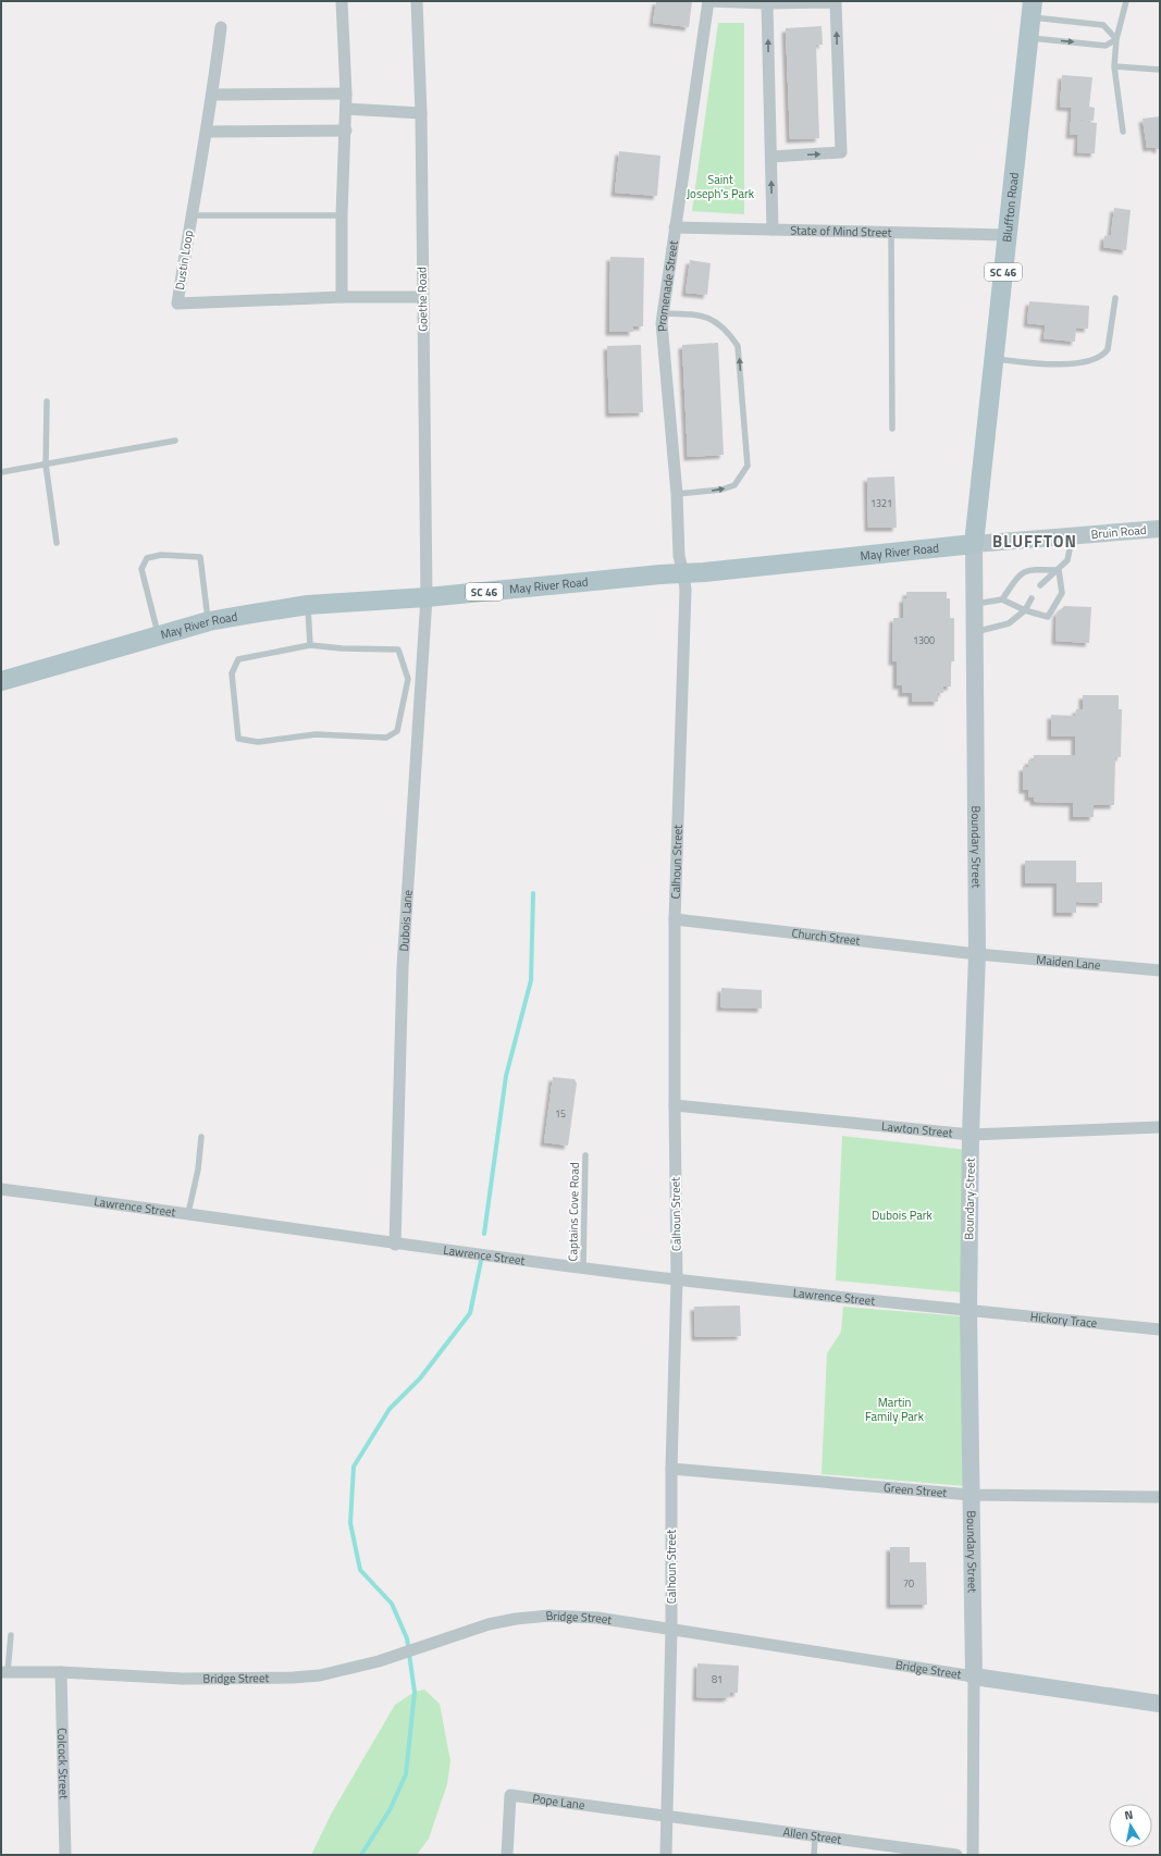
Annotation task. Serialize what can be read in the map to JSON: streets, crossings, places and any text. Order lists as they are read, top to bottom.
{
  "streets": {
    "main road": ["Bluffton Road", "SC 46", "May River Road"],
    "street": [
      "State of Mind Street",
      "Dustin Loop",
      "Promenade Street",
      "Goethe Road",
      "Bruin Road",
      "Boundary Street",
      "Calhoun Street",
      "Dubois Lane",
      "Church Street",
      "Maiden Lane",
      "Lawton Street",
      "Lawrence Street",
      "Hickory Trace",
      "Green Street",
      "Bridge Street",
      "Colcock Street",
      "Pope Lane",
      "Allen Street"
    ],
    "lane": ["Captains Cove Road"]
  },
  "crossings": [
    ["Bluffton Road", "State of Mind Street"],
    ["Bluffton Road", "Bruin Road"],
    ["Bluffton Road", "May River Road"],
    ["Bluffton Road", "Boundary Street"],
    ["State of Mind Street", "Promenade Street"],
    ["Dustin Loop", "Goethe Road"],
    ["Promenade Street", "May River Road"],
    ["Promenade Street", "Calhoun Street"],
    ["Goethe Road", "May River Road"],
    ["Goethe Road", "Dubois Lane"],
    ["Bruin Road", "May River Road"],
    ["Bruin Road", "Boundary Street"],
    ["May River Road", "Boundary Street"],
    ["May River Road", "Calhoun Street"],
    ["May River Road", "Dubois Lane"],
    ["Boundary Street", "Church Street"],
    ["Boundary Street", "Maiden Lane"],
    ["Boundary Street", "Lawton Street"],
    ["Boundary Street", "Lawrence Street"],
    ["Boundary Street", "Hickory Trace"],
    ["Boundary Street", "Green Street"],
    ["Boundary Street", "Bridge Street"],
    ["Calhoun Street", "Church Street"],
    ["Calhoun Street", "Lawton Street"],
    ["Calhoun Street", "Lawrence Street"],
    ["Calhoun Street", "Green Street"],
    ["Calhoun Street", "Bridge Street"],
    ["Calhoun Street", "Pope Lane"],
    ["Calhoun Street", "Allen Street"],
    ["Dubois Lane", "Lawrence Street"],
    ["Church Street", "Maiden Lane"],
    ["Lawrence Street", "Captains Cove Road"],
    ["Lawrence Street", "Hickory Trace"],
    ["Bridge Street", "Colcock Street"],
    ["Pope Lane", "Allen Street"]
  ],
  "districts": ["BLUFFTON"],
  "parks": ["Saint Joseph's Park", "Dubois Park", "Martin Family Park"],
  "house_numbers": [
    "1321",
    "1300",
    "15",
    "70",
    "81"
  ],
  "north": "top"
}
